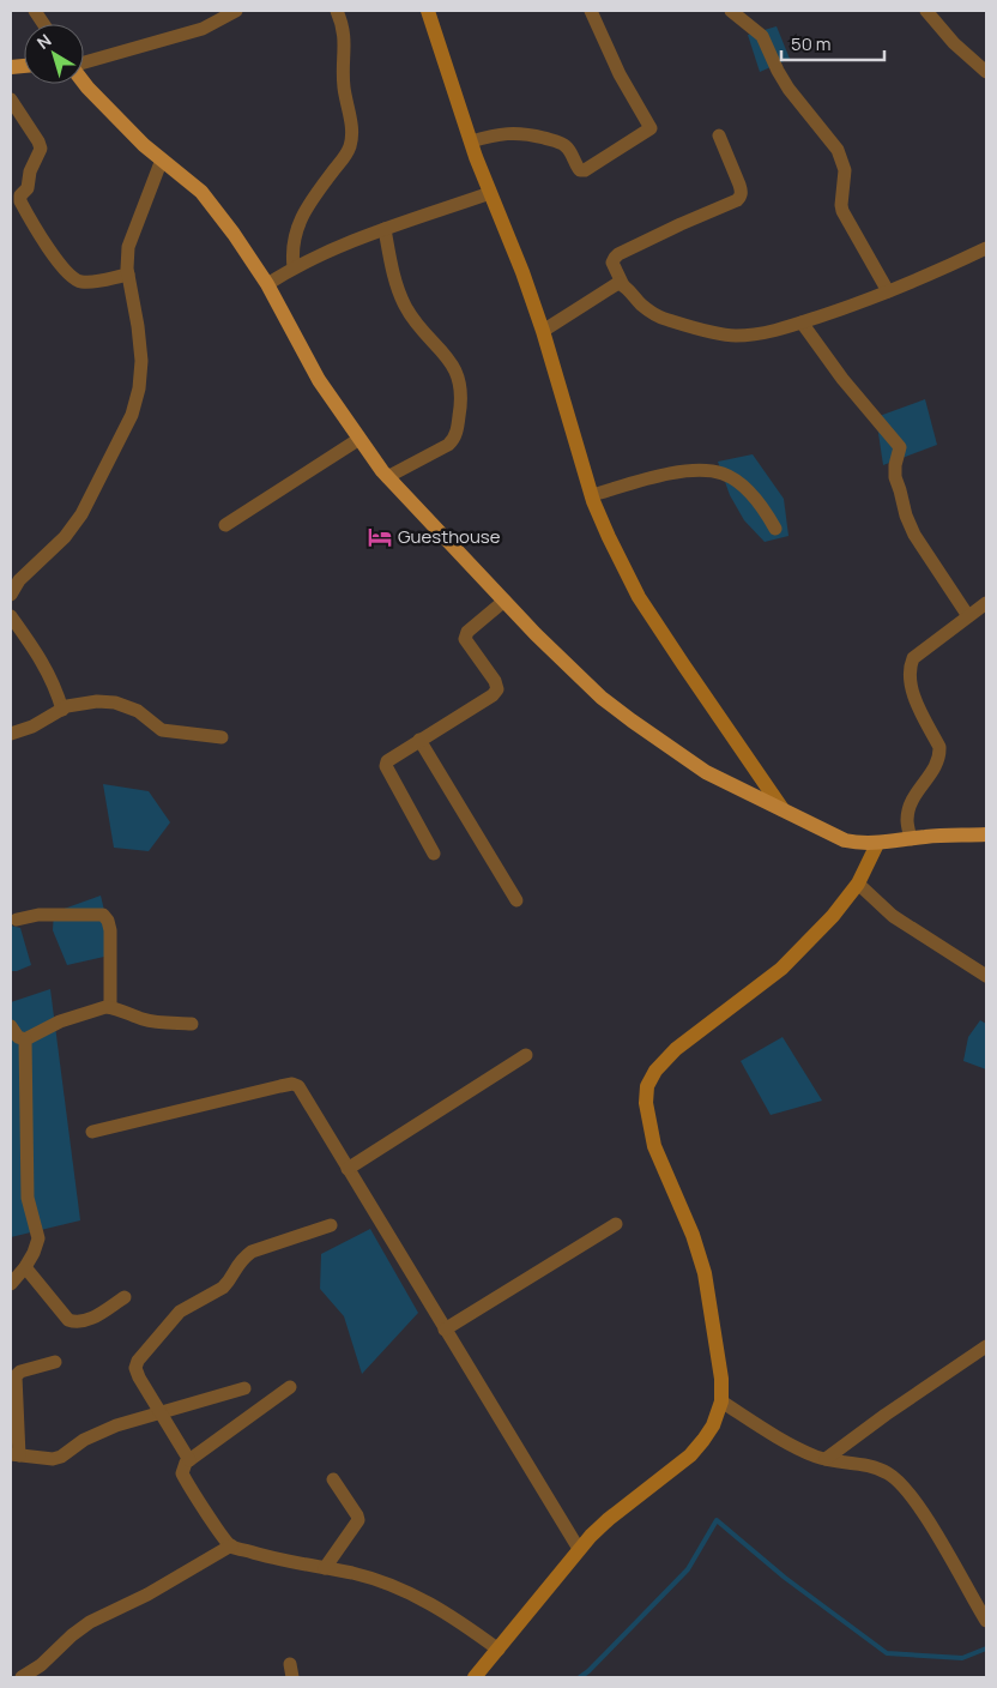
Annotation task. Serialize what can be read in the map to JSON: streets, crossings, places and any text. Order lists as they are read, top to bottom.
{
  "places": {
    "hotel": ["Guesthouse"]
  },
  "scale_bar": "50 m",
  "north": "top left"
}
